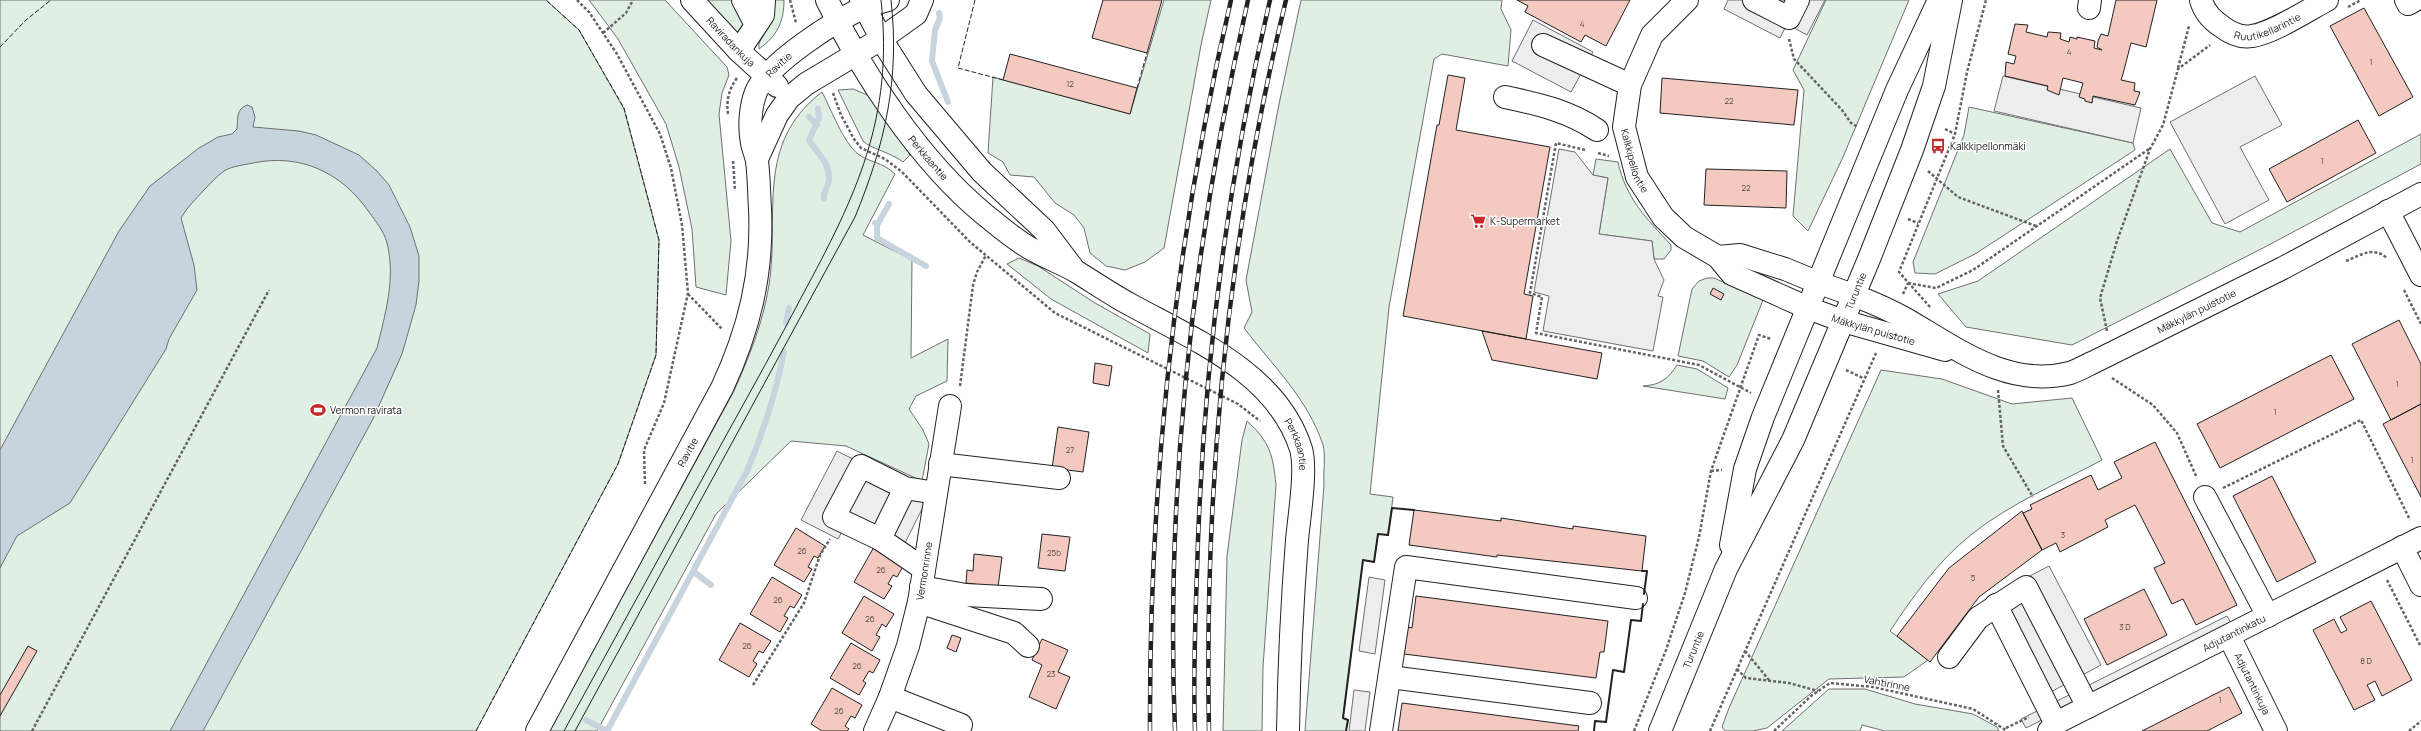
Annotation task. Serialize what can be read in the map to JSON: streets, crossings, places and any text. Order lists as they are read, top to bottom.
{
  "streets": {
    "main road": [
      "Ruutikellarintie",
      "Raviradankuja",
      "Ravitie",
      "Perkkaantie",
      "Kalkkipellontie",
      "Turuntie",
      "Mäkkylän puistotie",
      "Vermonrinne",
      "Adjutantinkatu",
      "Adjutantinkuja"
    ],
    "path": ["Vahtirinne"]
  },
  "crossings": [
    ["Raviradankuja", "Ravitie"],
    ["Ravitie", "Perkkaantie"],
    ["Kalkkipellontie", "Turuntie"],
    ["Kalkkipellontie", "Mäkkylän puistotie"],
    ["Turuntie", "Mäkkylän puistotie"],
    ["Adjutantinkatu", "Adjutantinkuja"]
  ],
  "places": {
    "bus stop": ["Kalkkipellonmäki"],
    "supermarket": ["K-Supermarket"],
    "sports": ["Vermon ravirata"]
  },
  "house_numbers": [
    "4",
    "4",
    "1",
    "12",
    "22",
    "1",
    "22",
    "1",
    "1",
    "27",
    "1",
    "3",
    "26",
    "25b",
    "26",
    "5",
    "26",
    "26",
    "3 D",
    "26",
    "8 D",
    "26",
    "23",
    "1",
    "26"
  ]
}
